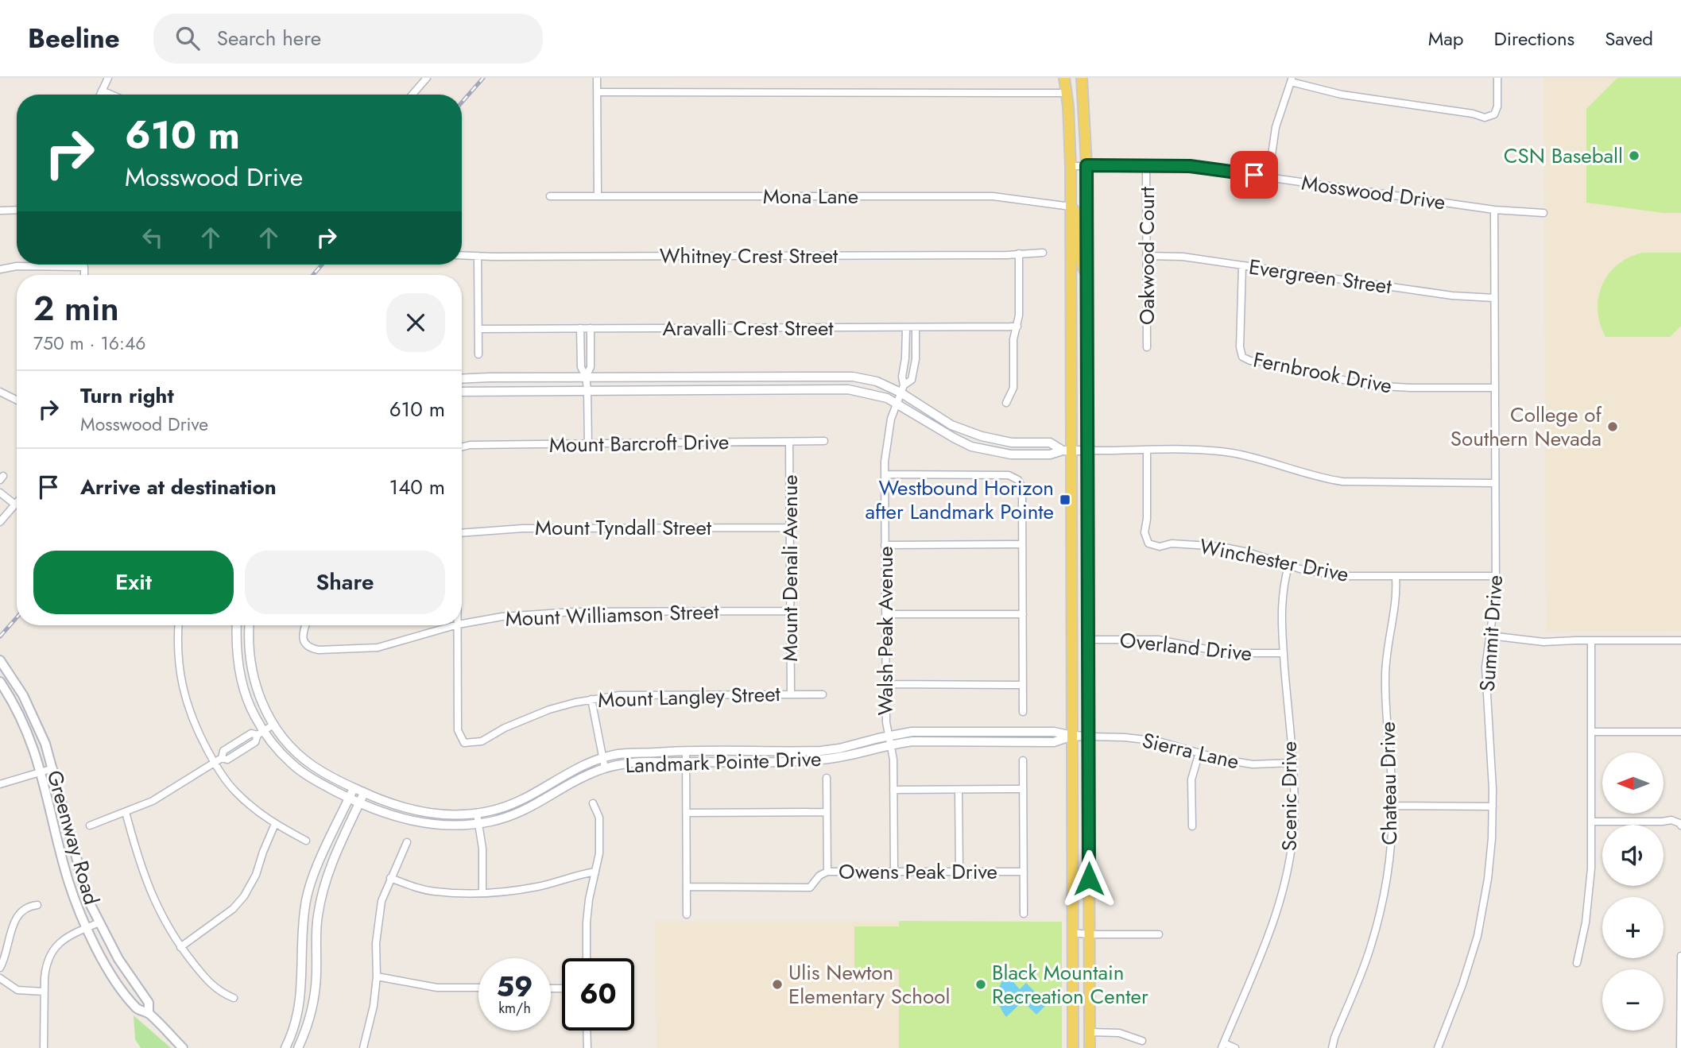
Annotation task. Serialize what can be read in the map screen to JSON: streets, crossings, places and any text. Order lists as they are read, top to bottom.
{
  "streets": {
    "main road": ["Greenway Road"],
    "street": [
      "Mosswood Drive",
      "Mona Lane",
      "Whitney Crest Street",
      "Oakwood Court",
      "Evergreen Street",
      "Aravalli Crest Street",
      "Fernbrook Drive",
      "Mount Barcroft Drive",
      "Mount Tyndall Street",
      "Winchester Drive",
      "Mount Denali Avenue",
      "Mount Williamson Street",
      "Walsh Peak Avenue",
      "Summit Drive",
      "Overland Drive",
      "Mount Langley Street",
      "Sierra Lane",
      "Landmark Pointe Drive",
      "Chateau Drive",
      "Scenic Drive",
      "Owens Peak Drive"
    ]
  },
  "crossings": [
    ["Mosswood Drive", "Oakwood Court"],
    ["Mosswood Drive", "Summit Drive"],
    ["Oakwood Court", "Evergreen Street"],
    ["Evergreen Street", "Fernbrook Drive"],
    ["Evergreen Street", "Summit Drive"],
    ["Fernbrook Drive", "Summit Drive"],
    ["Mount Barcroft Drive", "Mount Denali Avenue"],
    ["Mount Tyndall Street", "Mount Denali Avenue"],
    ["Winchester Drive", "Summit Drive"],
    ["Winchester Drive", "Chateau Drive"],
    ["Winchester Drive", "Scenic Drive"],
    ["Mount Denali Avenue", "Mount Williamson Street"],
    ["Mount Denali Avenue", "Mount Langley Street"],
    ["Walsh Peak Avenue", "Landmark Pointe Drive"],
    ["Walsh Peak Avenue", "Owens Peak Drive"],
    ["Overland Drive", "Scenic Drive"],
    ["Sierra Lane", "Landmark Pointe Drive"],
    ["Sierra Lane", "Scenic Drive"]
  ],
  "places": {
    "other": [
      "CSN Baseball",
      "College of Southern Nevada",
      "Ulis Newton Elementary School",
      "Black Mountain Recreation Center"
    ],
    "transit": ["Westbound Horizon after Landmark Pointe"]
  },
  "north": "left",
  "page": {
    "header": "Beeline",
    "search": "Search here",
    "nav": ["Map", "Directions", "Saved"],
    "turn": ["610 m", "Mosswood Drive"],
    "heading": ["2 min", "750 m · 16:46"],
    "list": [
      {
        "name": "Turn right",
        "note": "Mosswood Drive",
        "value": "610 m"
      },
      {
        "name": "Arrive at destination",
        "value": "140 m"
      }
    ],
    "buttons": ["Exit", "Share"],
    "map_buttons": ["+", "−"],
    "speed": "59 km/h",
    "limit": "60"
  }
}
